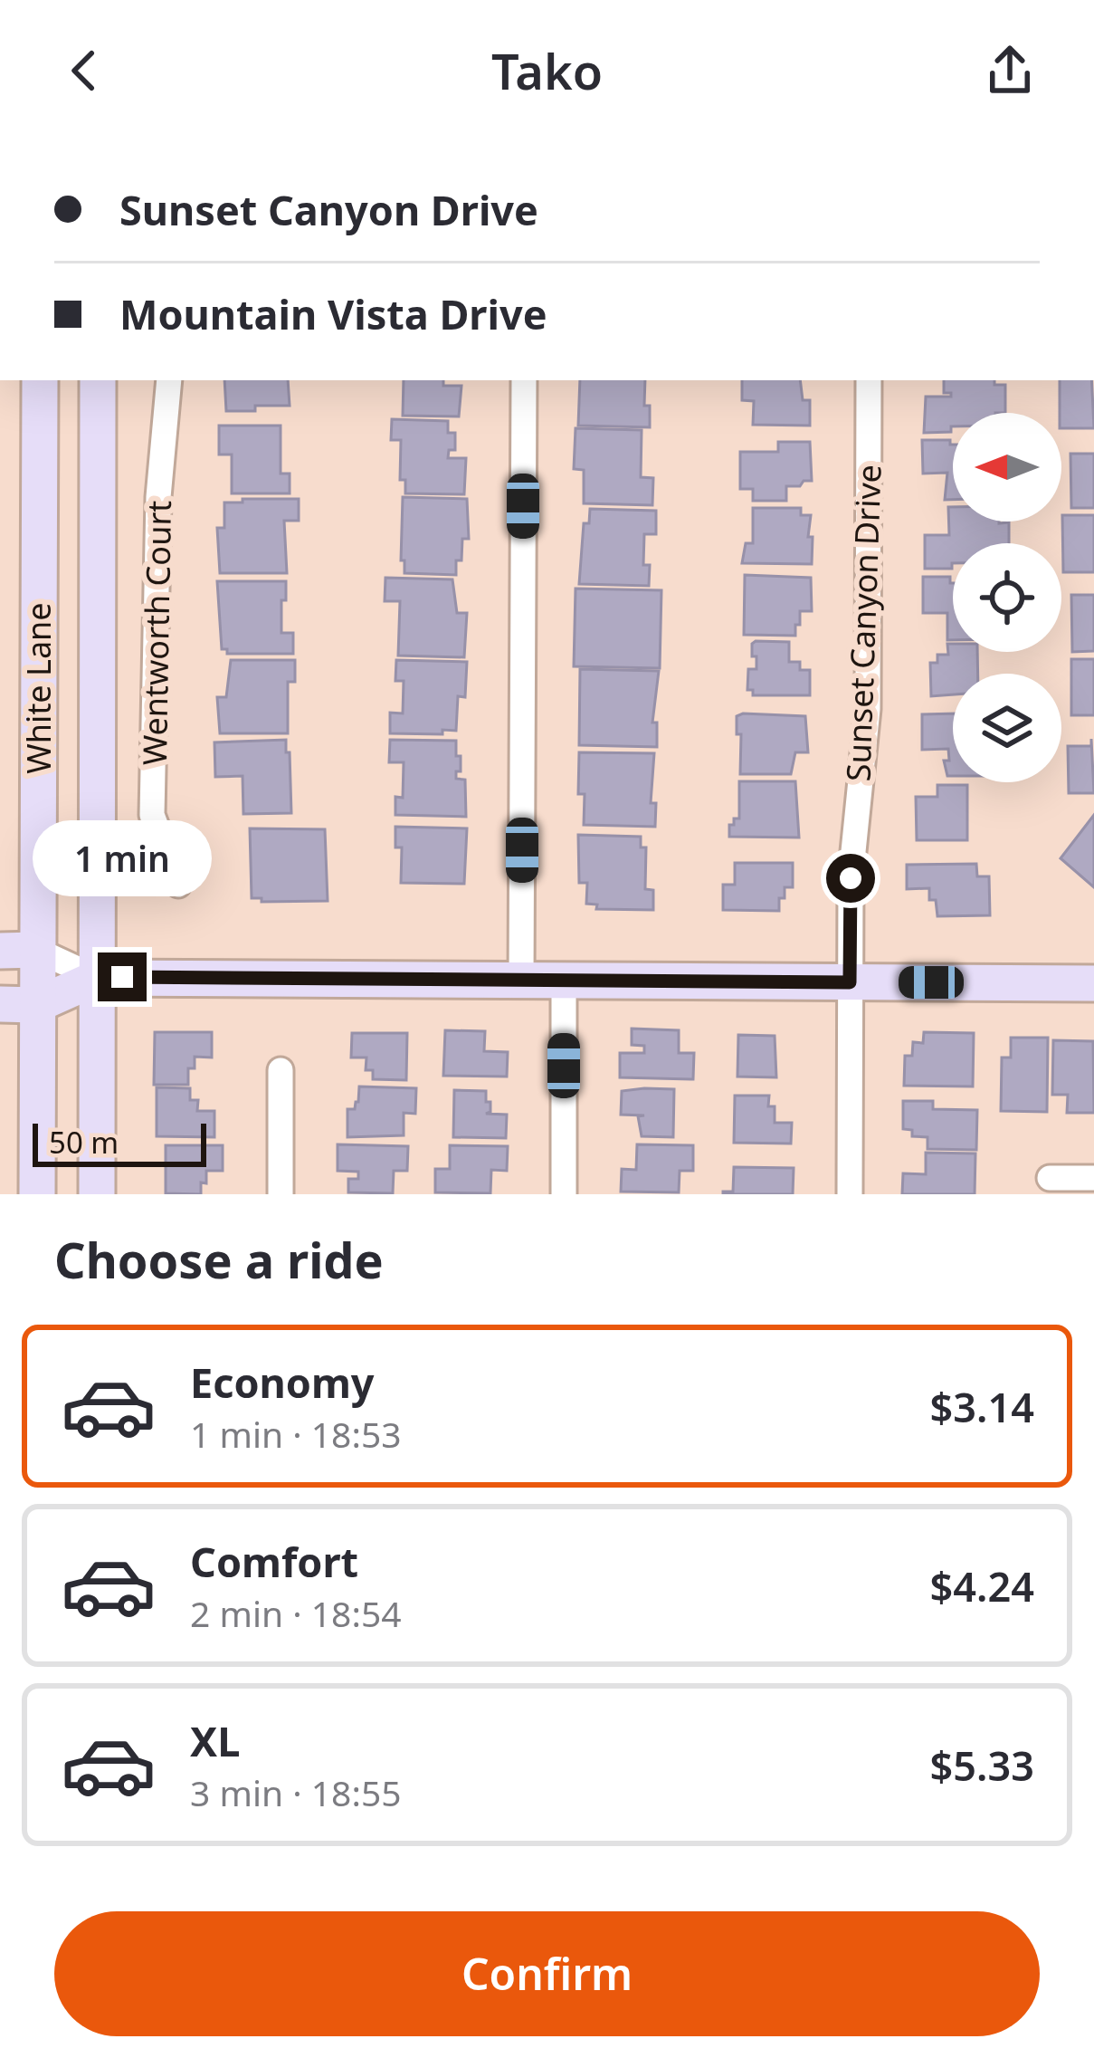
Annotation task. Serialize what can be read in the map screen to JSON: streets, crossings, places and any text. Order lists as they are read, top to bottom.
{
  "streets": {
    "main road": ["White Lane"],
    "street": ["Sunset Canyon Drive", "Wentworth Court"]
  },
  "scale_bar": "50 m",
  "north": "left",
  "page": {
    "header": "Tako",
    "banner": ["Sunset Canyon Drive", "Mountain Vista Drive"],
    "bubble": "1 min",
    "scale": "50 m",
    "heading": "Choose a ride",
    "list": [
      {
        "name": "Economy",
        "note": "1 min · 18:53",
        "value": "$3.14"
      },
      {
        "name": "Comfort",
        "note": "2 min · 18:54",
        "value": "$4.24"
      },
      {
        "name": "XL",
        "note": "3 min · 18:55",
        "value": "$5.33"
      }
    ],
    "buttons": "Confirm"
  }
}
